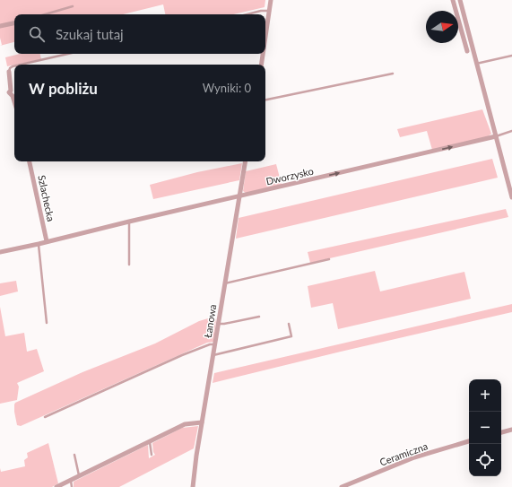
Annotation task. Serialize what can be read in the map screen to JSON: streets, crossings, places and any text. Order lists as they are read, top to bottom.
{
  "streets": {
    "street": [
      "Dworzysko",
      "Szlachecka",
      "Łanowa",
      "Ceramiczna"
    ]
  },
  "crossings": [
    ["Dworzysko", "Szlachecka"],
    ["Dworzysko", "Łanowa"]
  ],
  "one_way": ["Dworzysko"],
  "north": "right",
  "page": {
    "search": "Szukaj tutaj",
    "heading": ["W pobliżu", "Wyniki: 0"],
    "map_buttons": ["+", "−"]
  }
}
